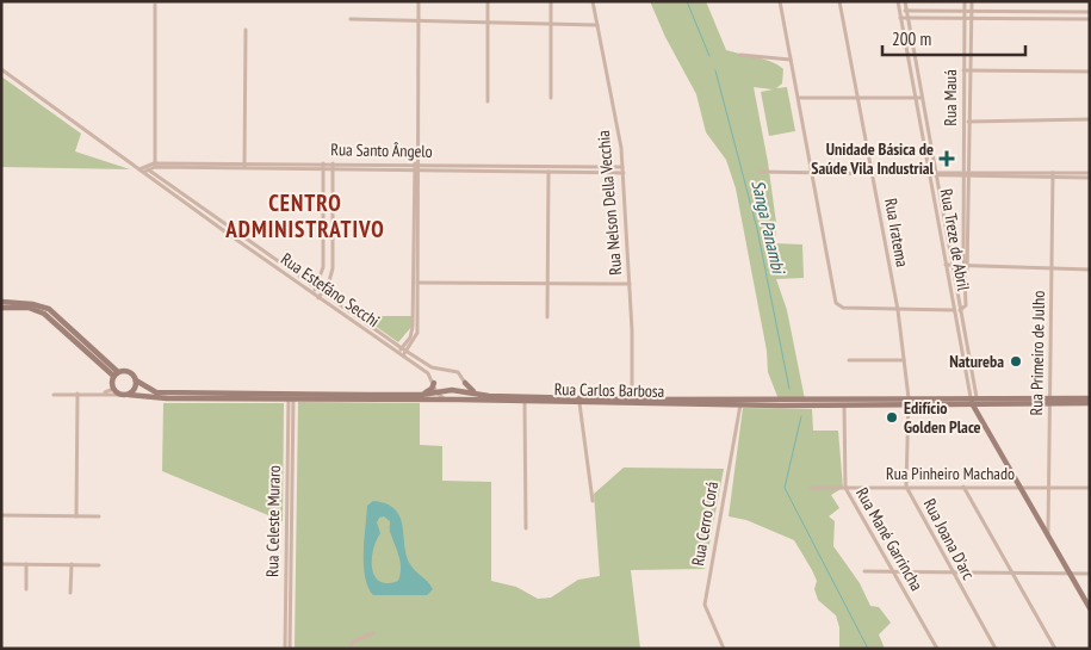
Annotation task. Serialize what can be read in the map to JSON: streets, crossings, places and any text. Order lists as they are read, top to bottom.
{
  "streets": {
    "street": [
      "Rua Mauá",
      "Rua Santo Ângelo",
      "Rua Nelson Della Vecchia",
      "Rua Iratema",
      "Rua Treze de Abril",
      "Rua Estefáno Secchi",
      "Rua Primeiro de Julho",
      "Rua Carlos Barbosa",
      "Rua Pinheiro Machado",
      "Rua Celeste Muraro",
      "Rua Cerro Corá",
      "Rua Mané Garrincha",
      "Rua Joana D'arc"
    ]
  },
  "crossings": [
    ["Rua Mauá", "Rua Treze de Abril"],
    ["Rua Santo Ângelo", "Rua Nelson Della Vecchia"],
    ["Rua Nelson Della Vecchia", "Rua Carlos Barbosa"],
    ["Rua Iratema", "Rua Carlos Barbosa"],
    ["Rua Iratema", "Rua Joana D'arc"],
    ["Rua Treze de Abril", "Rua Primeiro de Julho"],
    ["Rua Treze de Abril", "Rua Carlos Barbosa"],
    ["Rua Treze de Abril", "Rua Pinheiro Machado"],
    ["Rua Primeiro de Julho", "Rua Carlos Barbosa"],
    ["Rua Primeiro de Julho", "Rua Pinheiro Machado"],
    ["Rua Carlos Barbosa", "Rua Celeste Muraro"],
    ["Rua Carlos Barbosa", "Rua Cerro Corá"],
    ["Rua Carlos Barbosa", "Rua Mané Garrincha"],
    ["Rua Carlos Barbosa", "Rua Joana D'arc"],
    ["Rua Pinheiro Machado", "Rua Mané Garrincha"],
    ["Rua Pinheiro Machado", "Rua Joana D'arc"]
  ],
  "districts": ["CENTRO ADMINISTRATIVO"],
  "water": ["Sanga Panambi"],
  "places": {
    "health": ["Unidade Básica de Saúde Vila Industrial"],
    "other": ["Natureba", "Edifício Golden Place"]
  },
  "scale_bar": "200 m"
}
